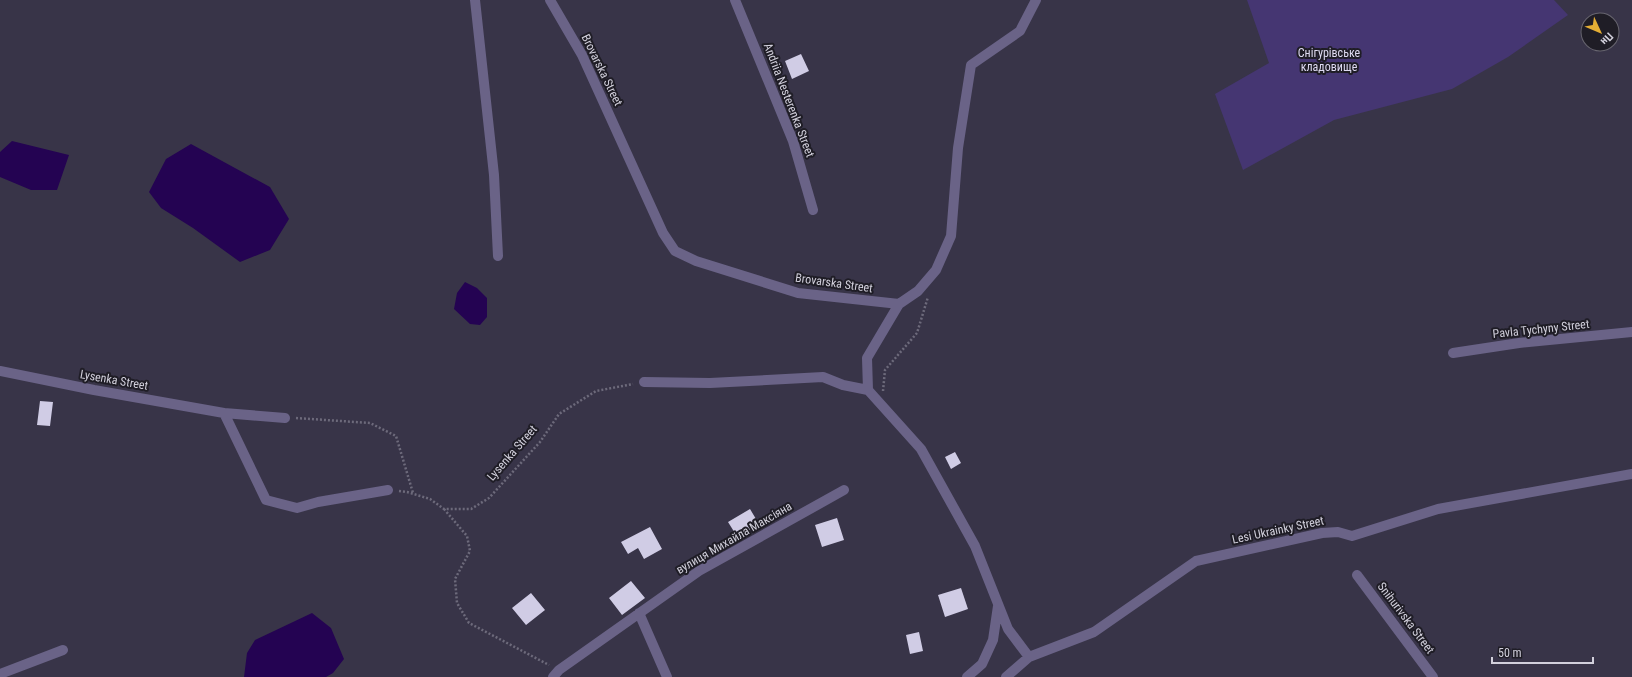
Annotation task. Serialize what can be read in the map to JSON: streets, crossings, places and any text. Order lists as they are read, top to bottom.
{
  "streets": {
    "street": [
      "Brovarska Street",
      "Andriia Nesterenka Street",
      "Pavla Tychyny Street",
      "Lysenka Street",
      "Lesi Ukrainky Street",
      "вулиця Михайла Максіяна",
      "Snihurivska Street"
    ]
  },
  "parks": ["Снігурівське кладовище"],
  "scale_bar": "50 m",
  "north": "bottom right"
}
